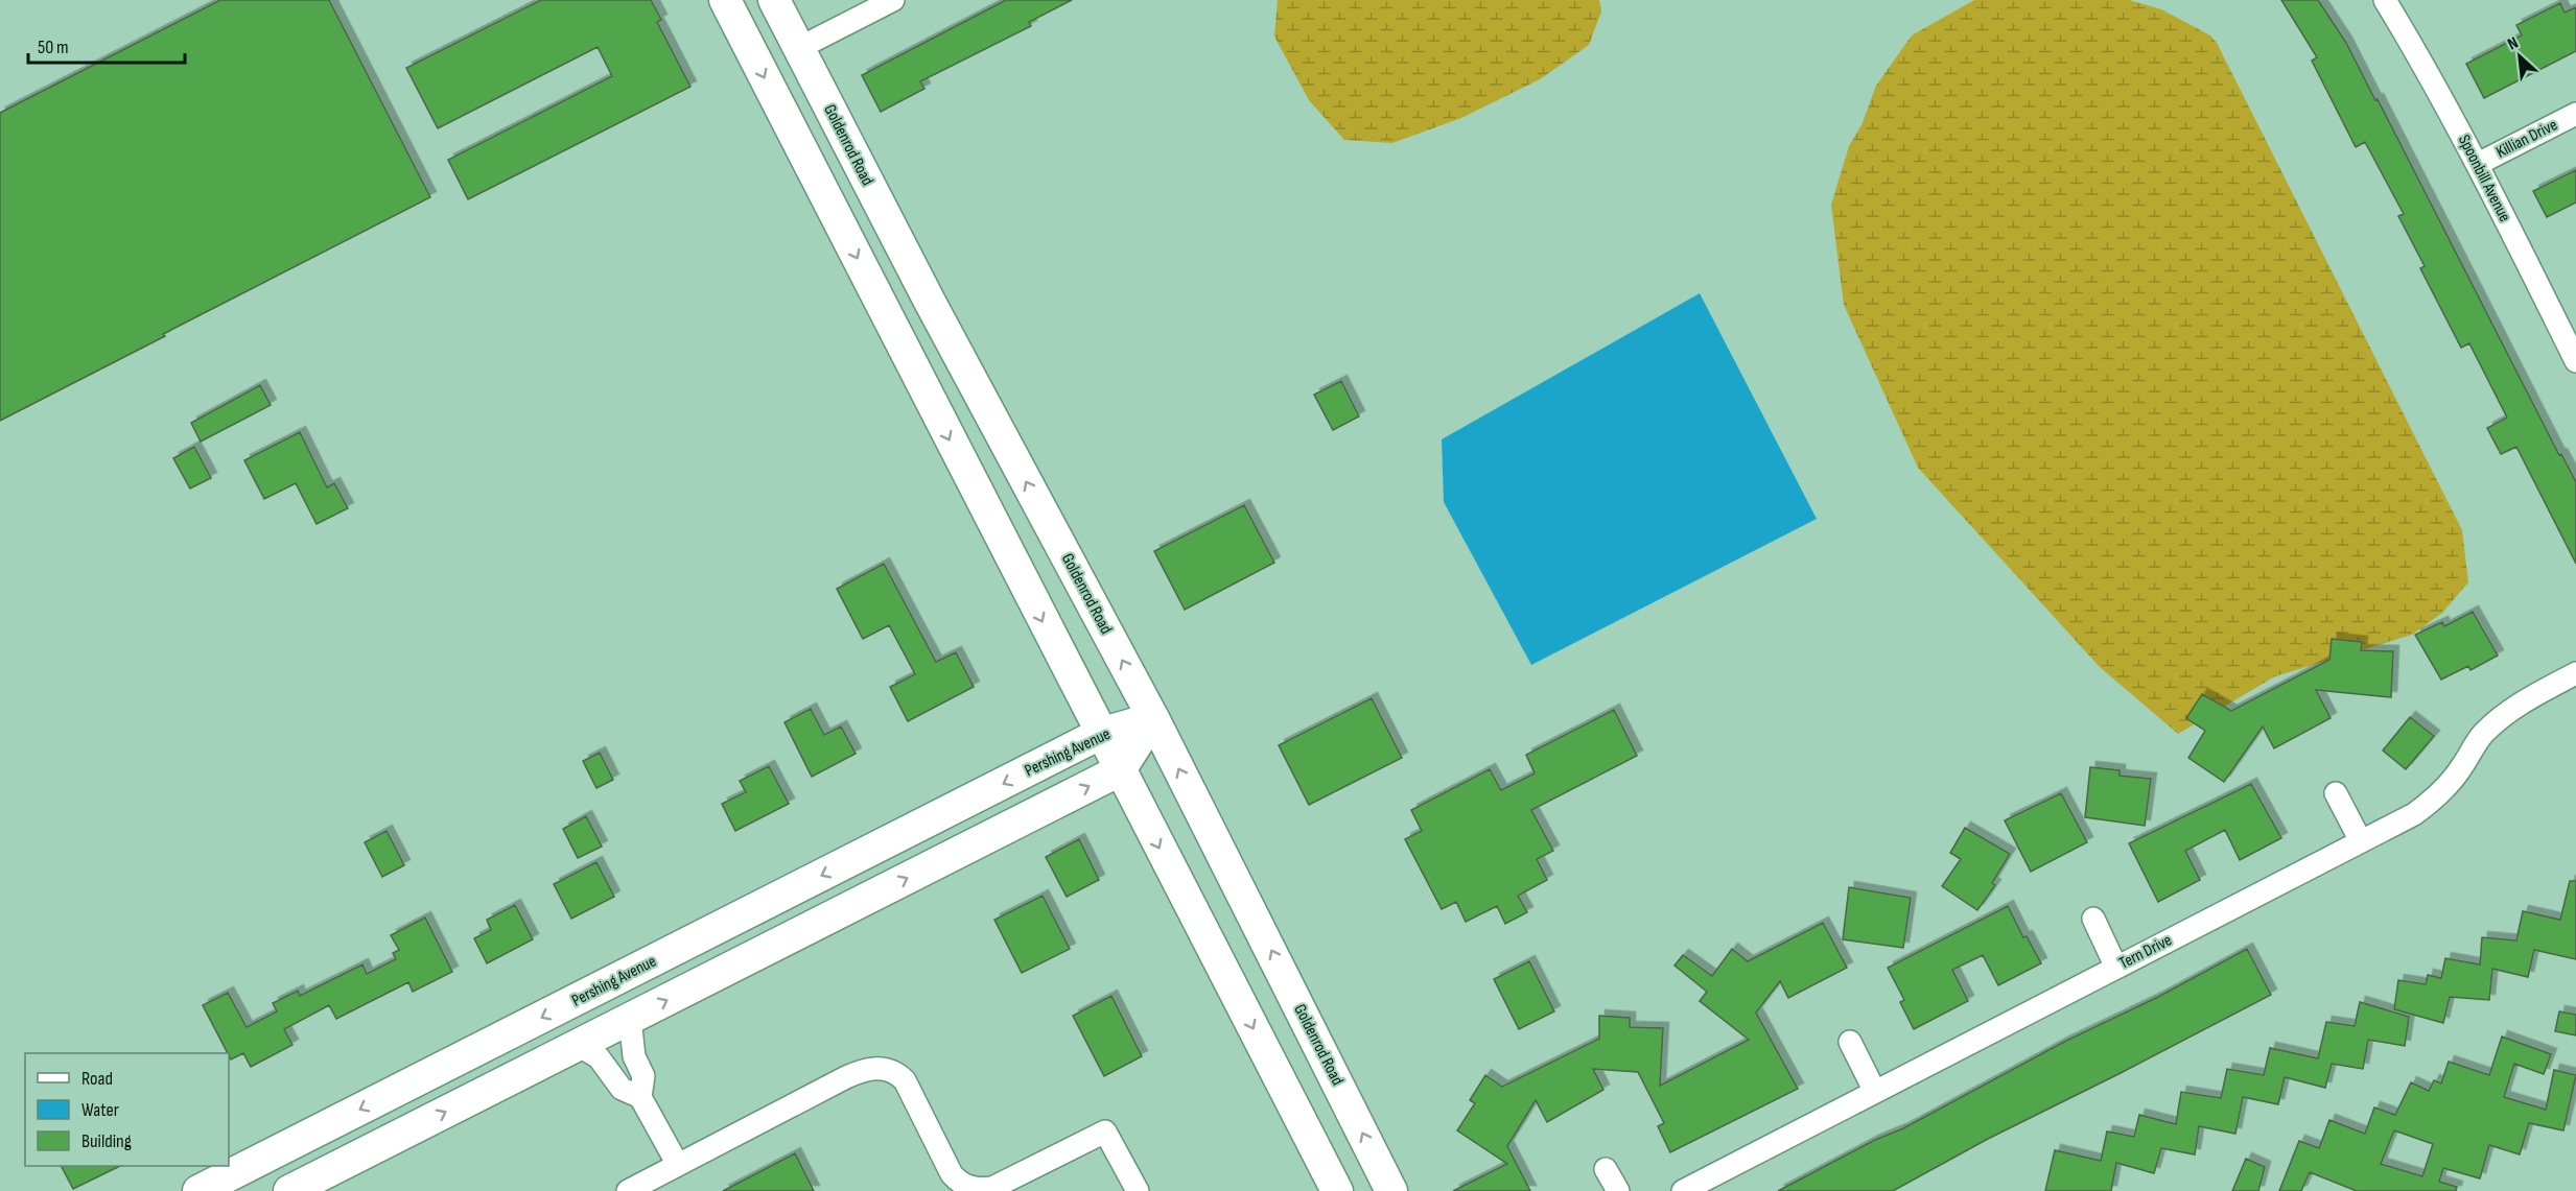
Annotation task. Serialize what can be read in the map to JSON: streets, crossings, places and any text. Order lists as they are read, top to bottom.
{
  "streets": {
    "main road": ["Goldenrod Road", "Pershing Avenue"],
    "street": ["Killian Drive", "Spoonbill Avenue", "Tern Drive"]
  },
  "crossings": [
    ["Killian Drive", "Spoonbill Avenue"],
    ["Goldenrod Road", "Pershing Avenue"]
  ],
  "legend": ["Road", "Water", "Building"],
  "scale_bar": "50 m",
  "north": "top left"
}
